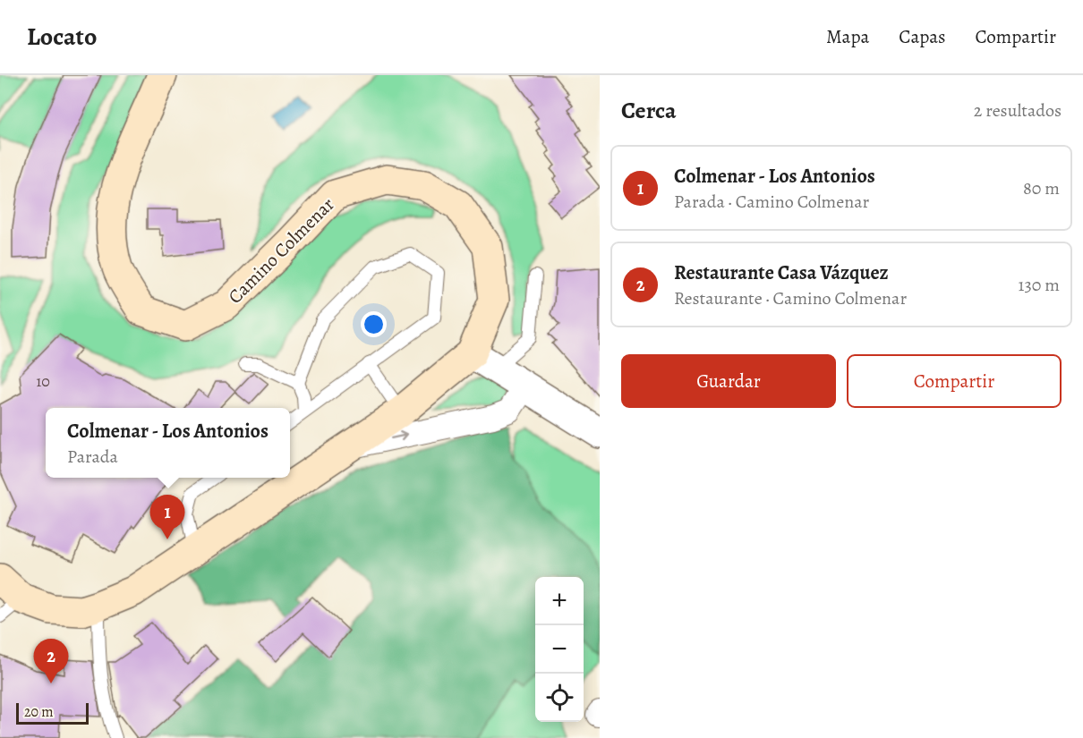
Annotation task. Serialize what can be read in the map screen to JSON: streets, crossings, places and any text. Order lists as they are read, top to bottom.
{
  "streets": {
    "main road": ["Camino Colmenar"]
  },
  "house_numbers": ["10"],
  "scale_bar": "20 m",
  "page": {
    "header": "Locato",
    "nav": ["Mapa", "Capas", "Compartir"],
    "heading": ["Cerca", "2 resultados"],
    "list": [
      {
        "mark": "1",
        "name": "Colmenar - Los Antonios",
        "note": "Parada · Camino Colmenar",
        "value": "80 m"
      },
      {
        "mark": "2",
        "name": "Restaurante Casa Vázquez",
        "note": "Restaurante · Camino Colmenar",
        "value": "130 m"
      }
    ],
    "buttons": ["Guardar", "Compartir"],
    "popup": ["Colmenar - Los Antonios", "Parada"],
    "pins": ["1", "2"],
    "map_buttons": ["+", "−"],
    "scale": "20 m"
  }
}
